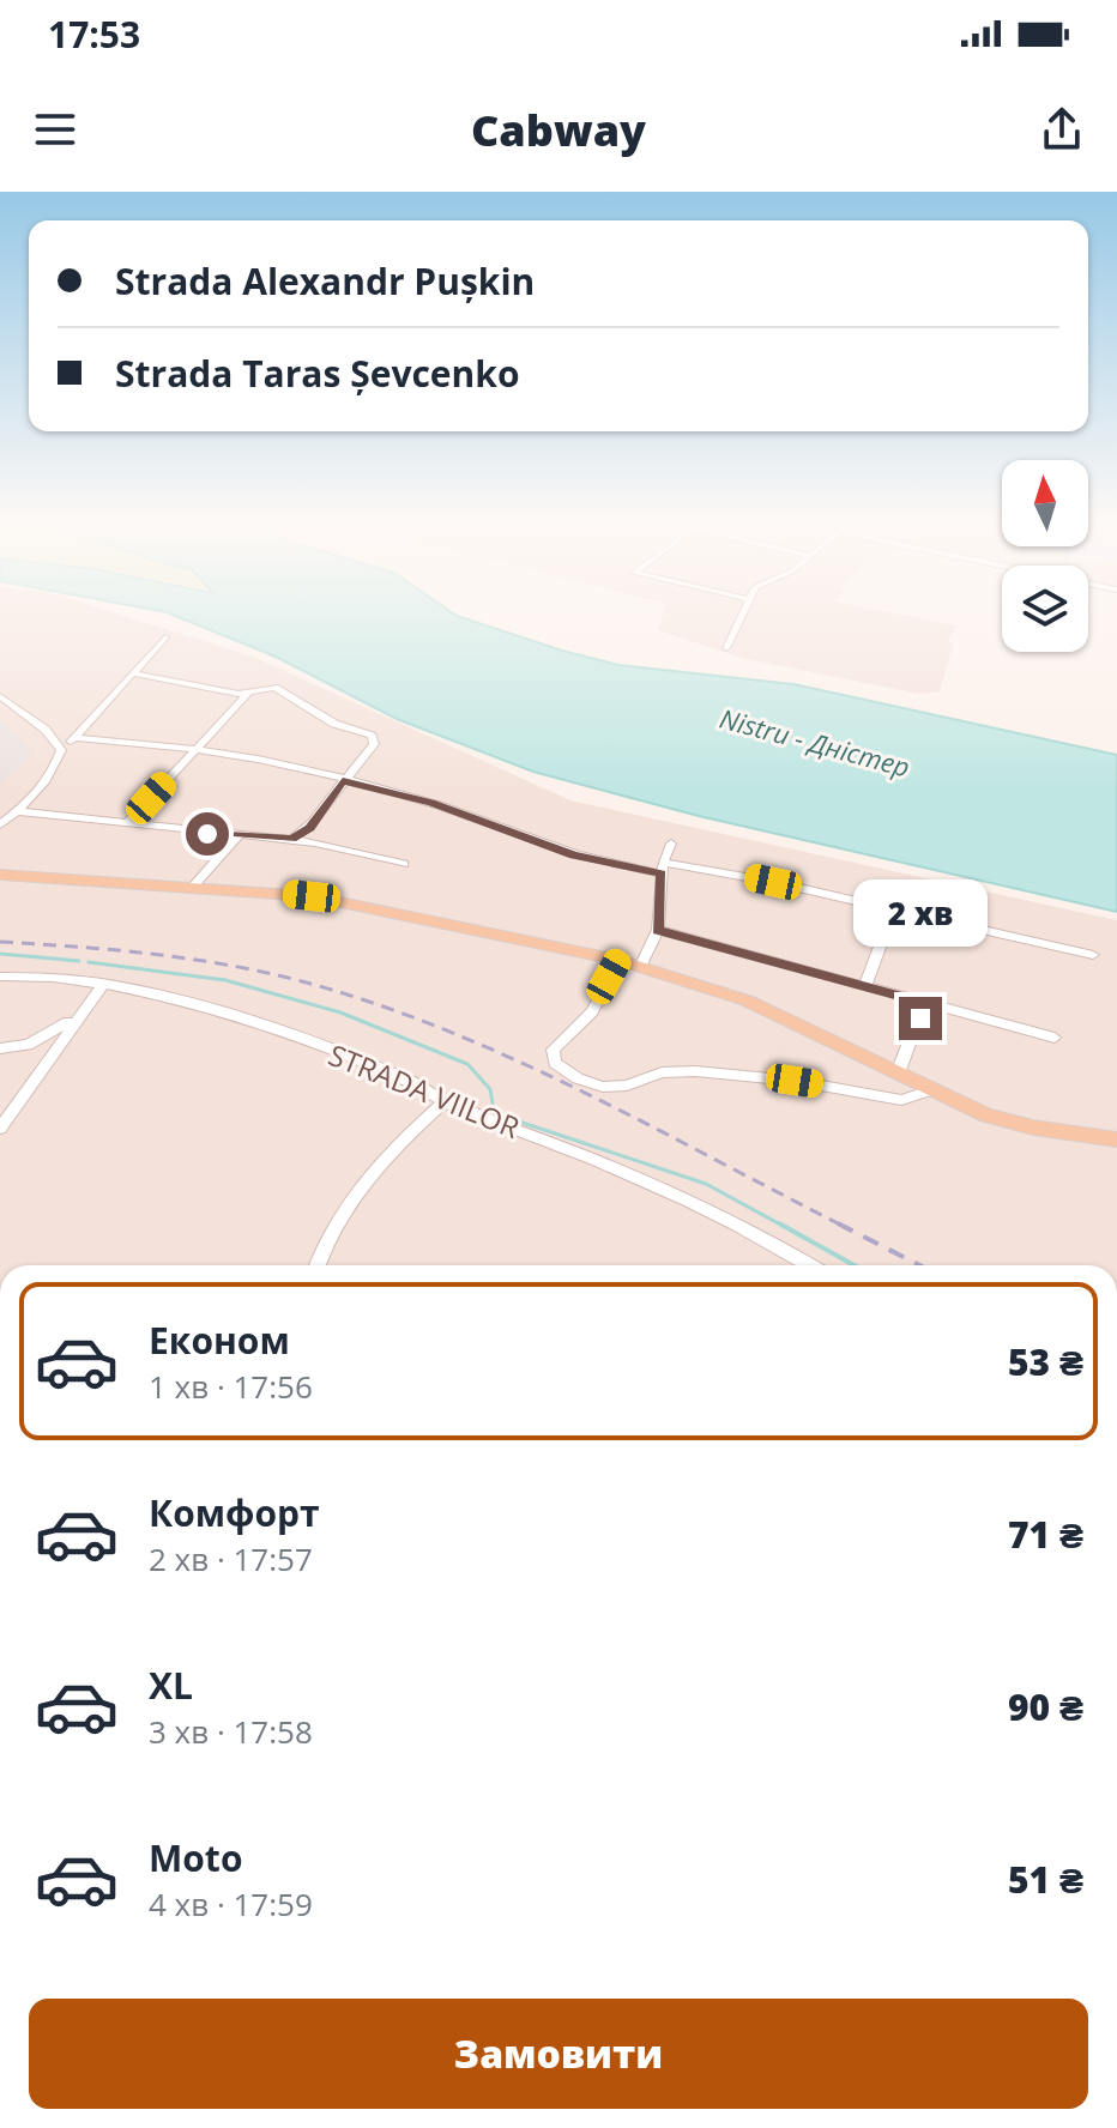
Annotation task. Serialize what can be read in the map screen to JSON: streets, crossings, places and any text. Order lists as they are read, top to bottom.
{
  "streets": {
    "street": ["STRADA VIILOR"]
  },
  "water": ["Nistru - Дністер"],
  "north": "top",
  "page": {
    "status": "17:53",
    "header": "Cabway",
    "banner": ["Strada Alexandr Pușkin", "Strada Taras Șevcenko"],
    "bubble": "2 хв",
    "list": [
      {
        "name": "Економ",
        "note": "1 хв · 17:56",
        "value": "53 ₴"
      },
      {
        "name": "Комфорт",
        "note": "2 хв · 17:57",
        "value": "71 ₴"
      },
      {
        "name": "XL",
        "note": "3 хв · 17:58",
        "value": "90 ₴"
      },
      {
        "name": "Moto",
        "note": "4 хв · 17:59",
        "value": "51 ₴"
      }
    ],
    "buttons": "Замовити"
  }
}
